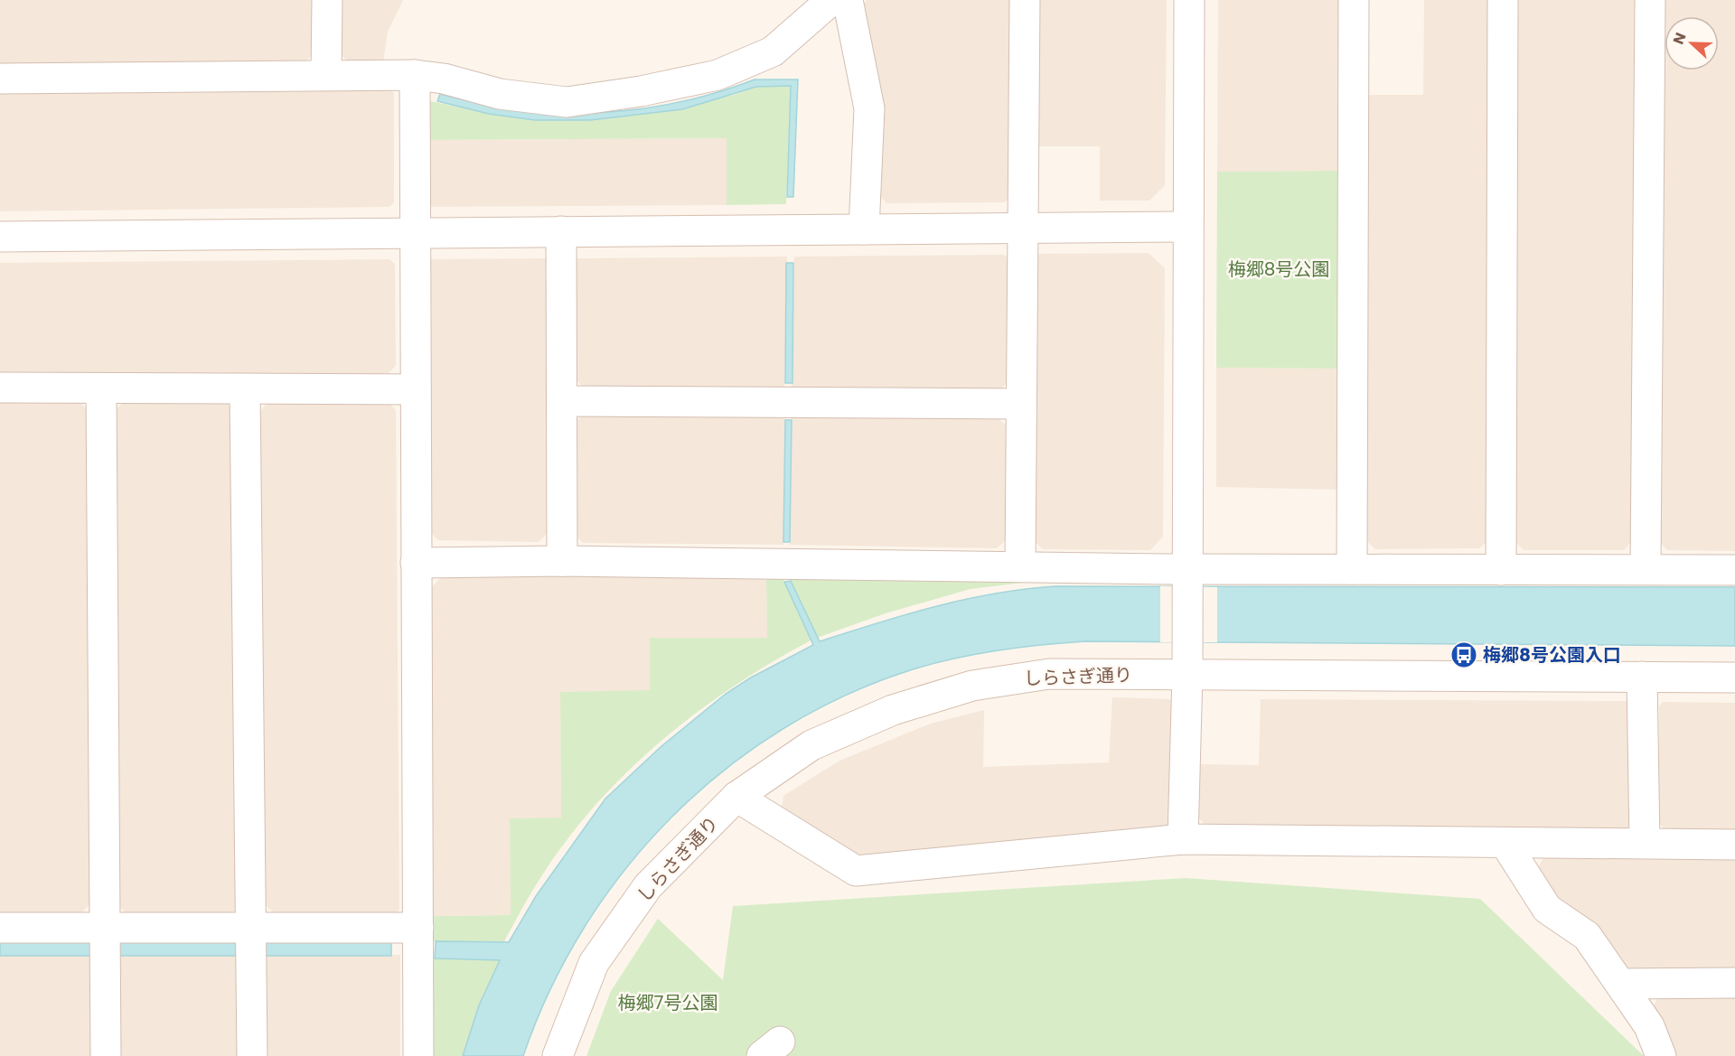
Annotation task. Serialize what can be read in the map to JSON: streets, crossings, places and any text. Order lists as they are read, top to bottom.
{
  "streets": {
    "street": ["しらさぎ通り"]
  },
  "parks": ["梅郷8号公園", "梅郷7号公園"],
  "places": {
    "bus stop": ["梅郷8号公園入口"]
  },
  "north": "left"
}
